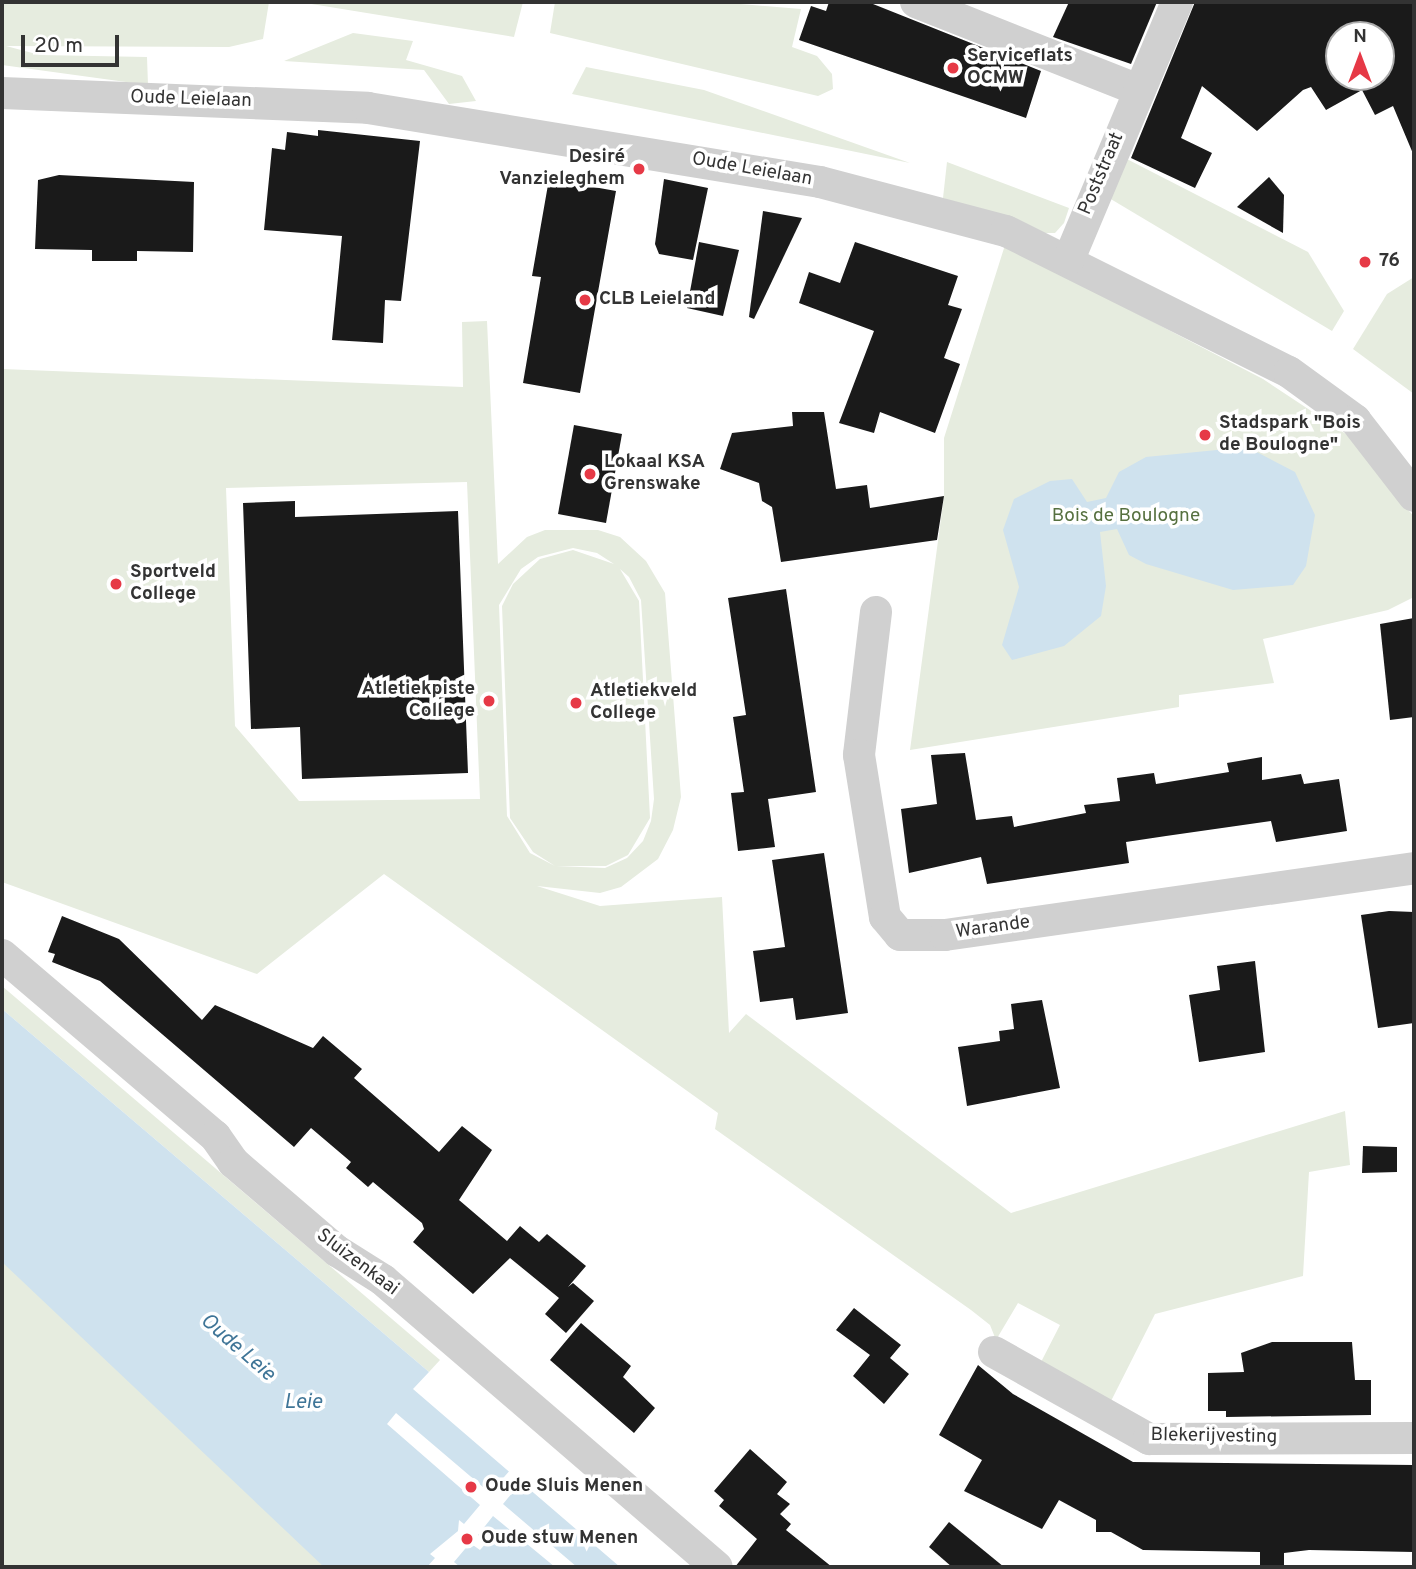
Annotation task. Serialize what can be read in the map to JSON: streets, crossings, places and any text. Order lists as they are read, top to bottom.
{
  "streets": {
    "street": [
      "Oude Leielaan",
      "Poststraat",
      "Warande",
      "Sluizenkaai",
      "Blekerijvesting"
    ]
  },
  "crossings": [
    ["Oude Leielaan", "Poststraat"]
  ],
  "water": ["Oude Leie", "Leie"],
  "parks": ["Bois de Boulogne"],
  "places": [
    "Serviceflats OCMW",
    "Desiré Vanzieleghem",
    "76",
    "CLB Leieland",
    "Stadspark \"Bois de Boulogne\"",
    "Lokaal KSA Grenswake",
    "Sportveld College",
    "Atletiekpiste College",
    "Atletiekveld College",
    "Oude Sluis Menen",
    "Oude stuw Menen"
  ],
  "scale_bar": "20 m",
  "north": "top"
}
